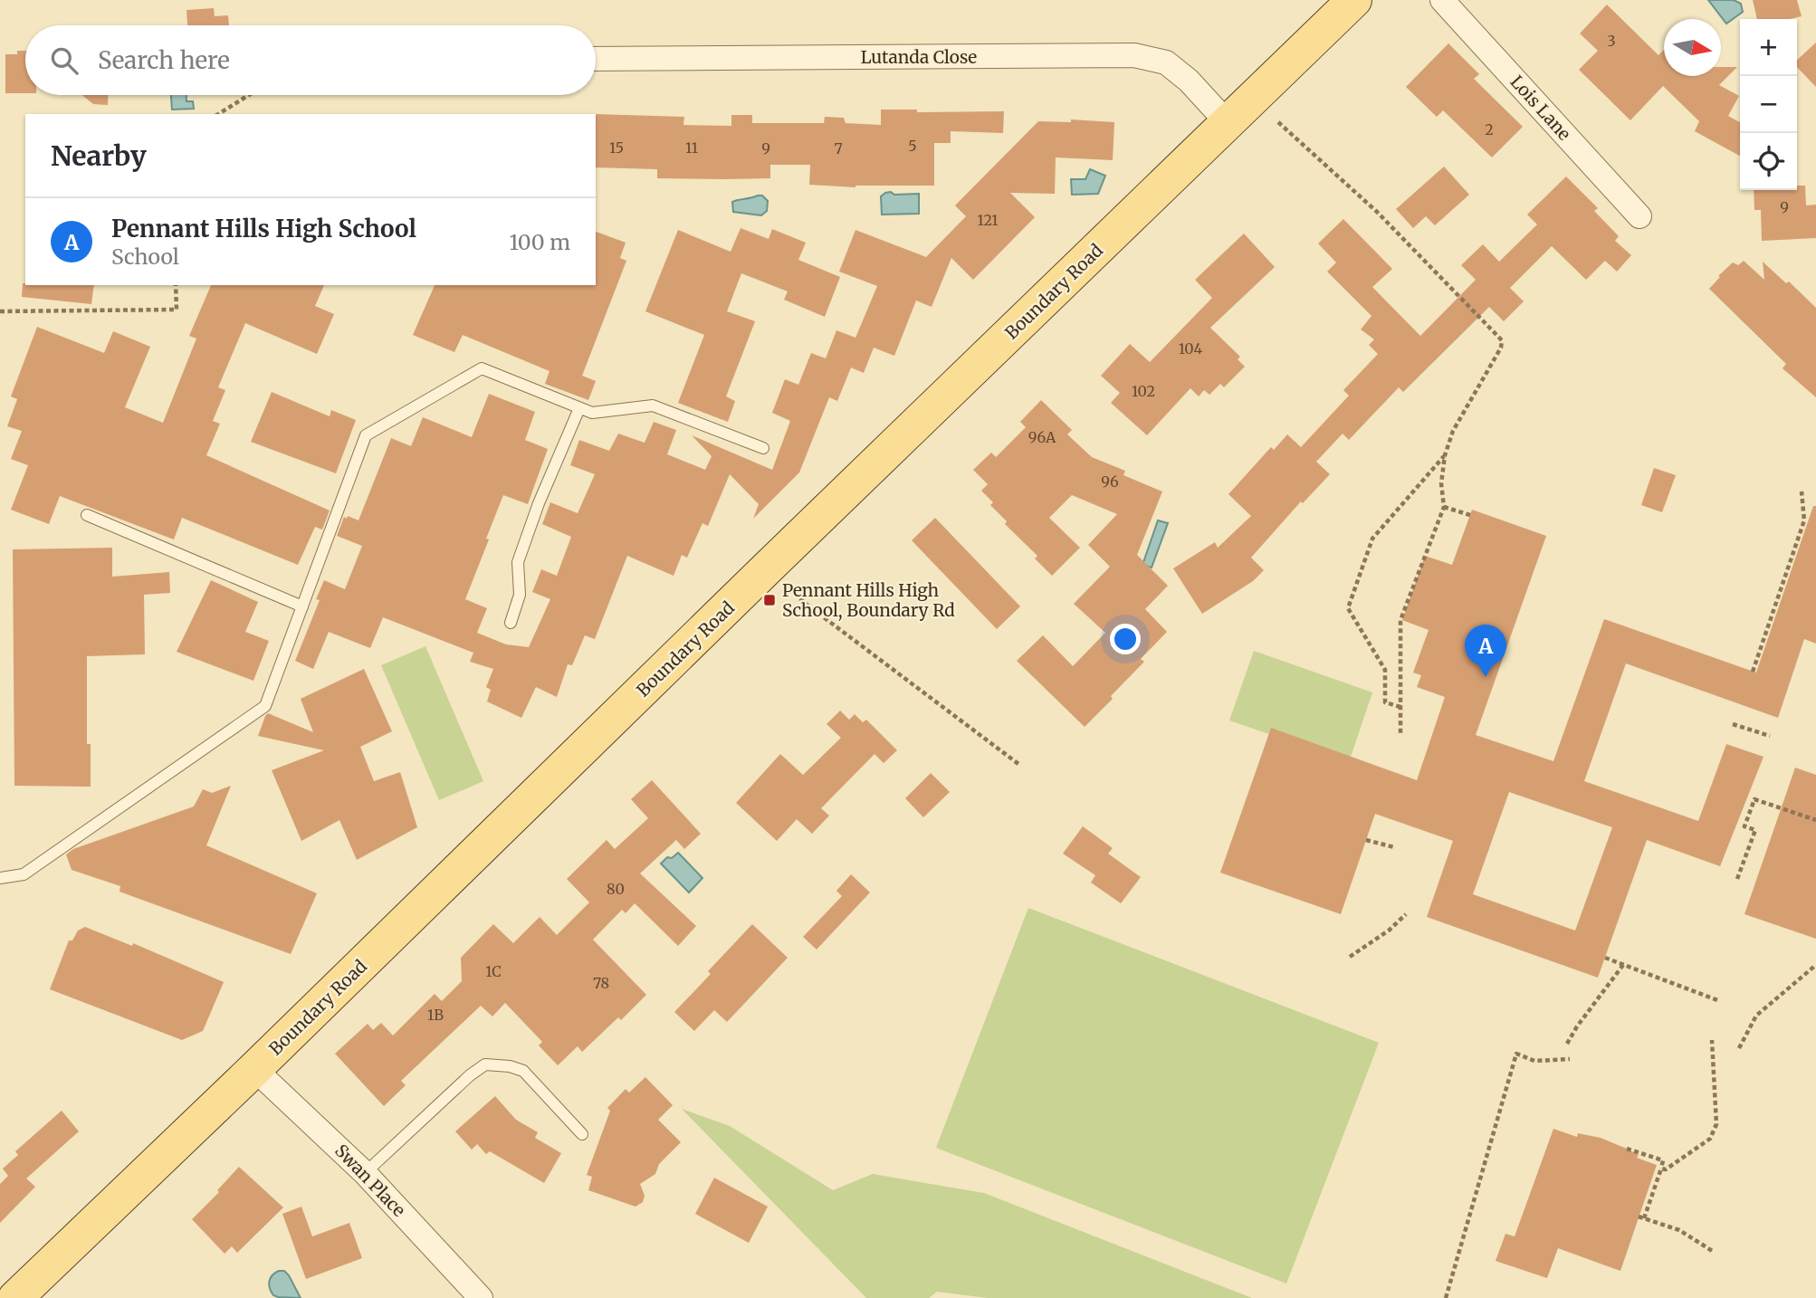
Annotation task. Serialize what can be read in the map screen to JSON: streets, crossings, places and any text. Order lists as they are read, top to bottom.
{
  "streets": {
    "main road": ["Boundary Road"],
    "street": ["Lutanda Close", "Lois Lane", "Swan Place"]
  },
  "crossings": [
    ["Lutanda Close", "Boundary Road"],
    ["Boundary Road", "Swan Place"]
  ],
  "places": {
    "transit": ["Pennant Hills High School, Boundary Rd"]
  },
  "house_numbers": [
    "3",
    "2",
    "5",
    "15",
    "11",
    "9",
    "7",
    "9",
    "121",
    "104",
    "102",
    "96A",
    "96",
    "80",
    "1C",
    "78",
    "1B"
  ],
  "north": "right",
  "page": {
    "map_buttons": ["+", "−"],
    "search": "Search here",
    "heading": "Nearby",
    "list": [
      {
        "mark": "A",
        "name": "Pennant Hills High School",
        "note": "School",
        "value": "100 m"
      }
    ],
    "pins": "A"
  }
}
